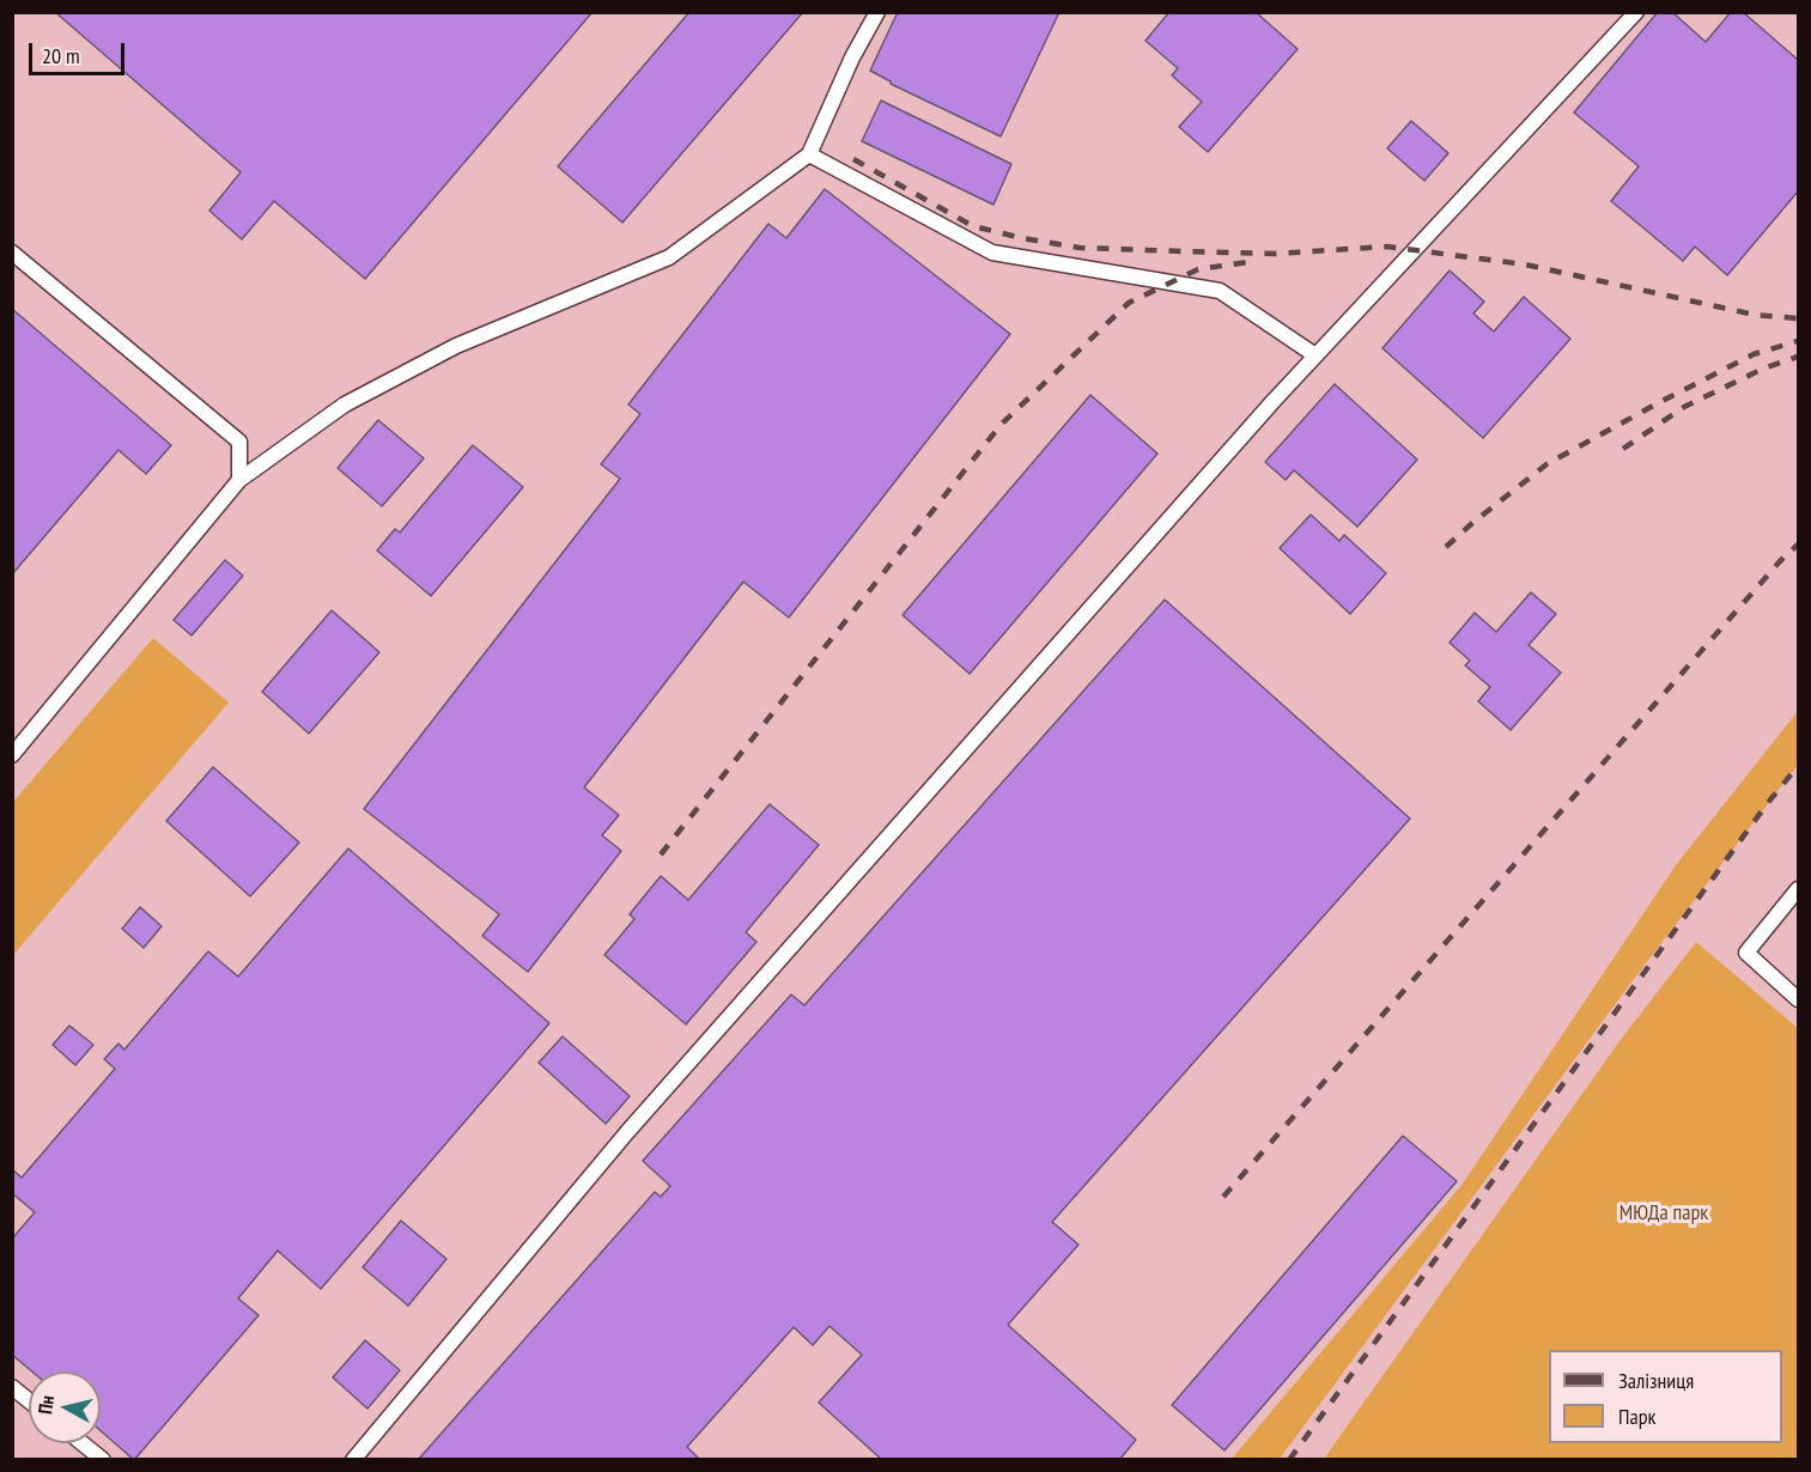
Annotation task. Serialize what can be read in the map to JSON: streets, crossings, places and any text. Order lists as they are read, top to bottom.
{
  "parks": ["МЮДа парк"],
  "legend": ["Залізниця", "Парк"],
  "scale_bar": "20 m",
  "north": "left"
}
